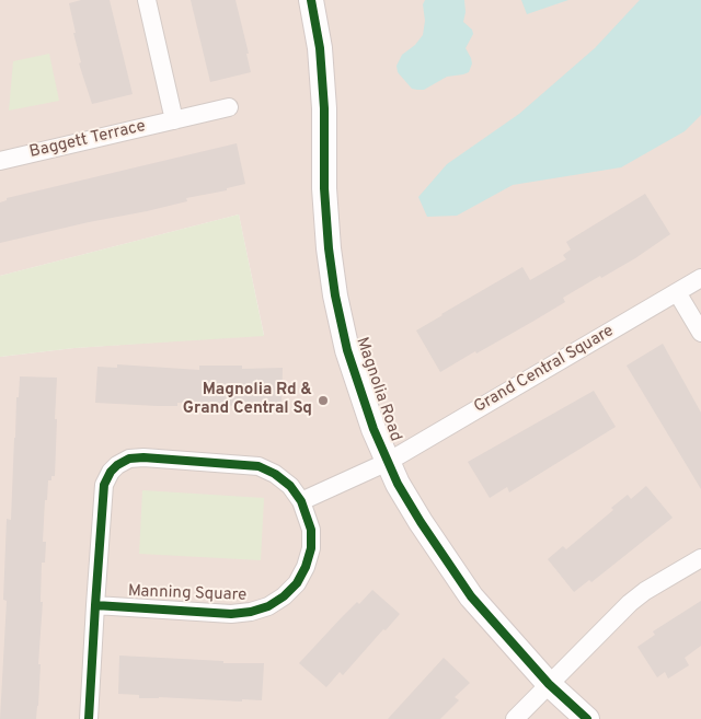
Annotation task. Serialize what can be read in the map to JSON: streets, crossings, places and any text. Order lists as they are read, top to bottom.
{
  "streets": {
    "street": [
      "Baggett Terrace",
      "Grand Central Square",
      "Magnolia Road",
      "Manning Square"
    ]
  },
  "crossings": [
    ["Grand Central Square", "Magnolia Road"]
  ],
  "places": ["Magnolia Rd & Grand Central Sq"]
}
